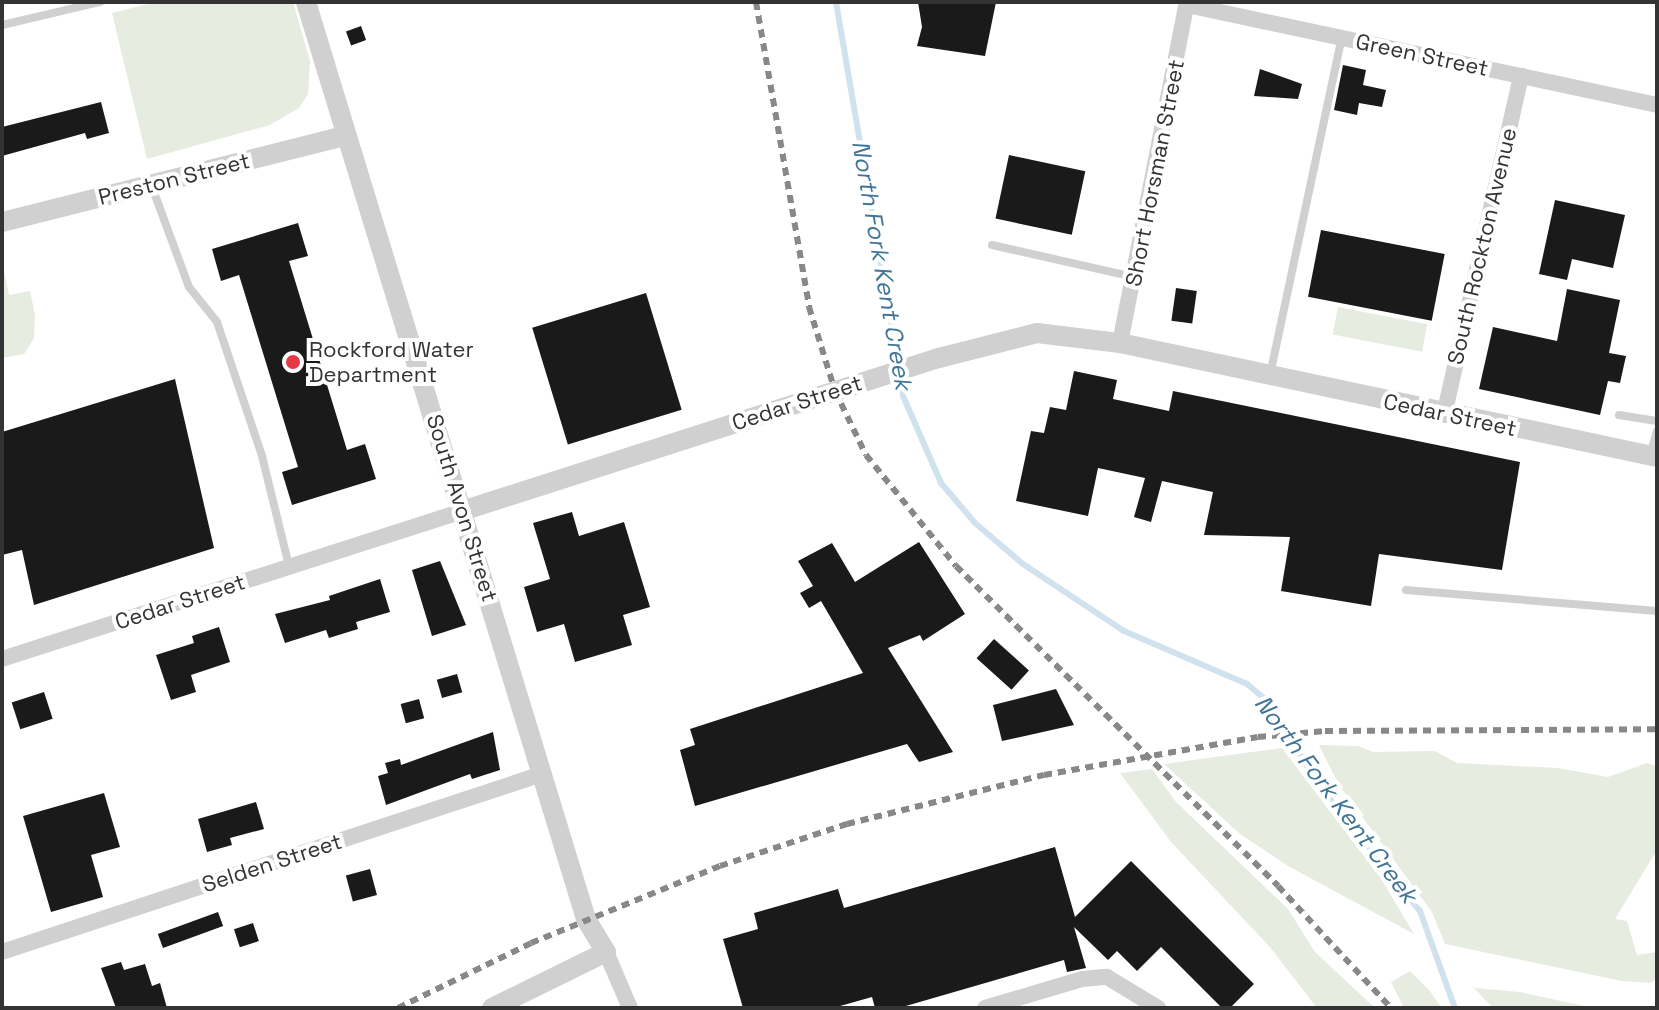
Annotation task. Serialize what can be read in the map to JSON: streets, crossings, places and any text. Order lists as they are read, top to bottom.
{
  "streets": {
    "street": [
      "Green Street",
      "Short Horsman Street",
      "Preston Street",
      "South Rockton Avenue",
      "Cedar Street",
      "South Avon Street",
      "Selden Street"
    ]
  },
  "crossings": [
    ["Green Street", "Short Horsman Street"],
    ["Green Street", "South Rockton Avenue"],
    ["Short Horsman Street", "Cedar Street"],
    ["Preston Street", "South Avon Street"],
    ["South Rockton Avenue", "Cedar Street"],
    ["Cedar Street", "South Avon Street"],
    ["South Avon Street", "Selden Street"]
  ],
  "water": ["North Fork Kent Creek"],
  "places": ["Rockford Water Department"]
}
